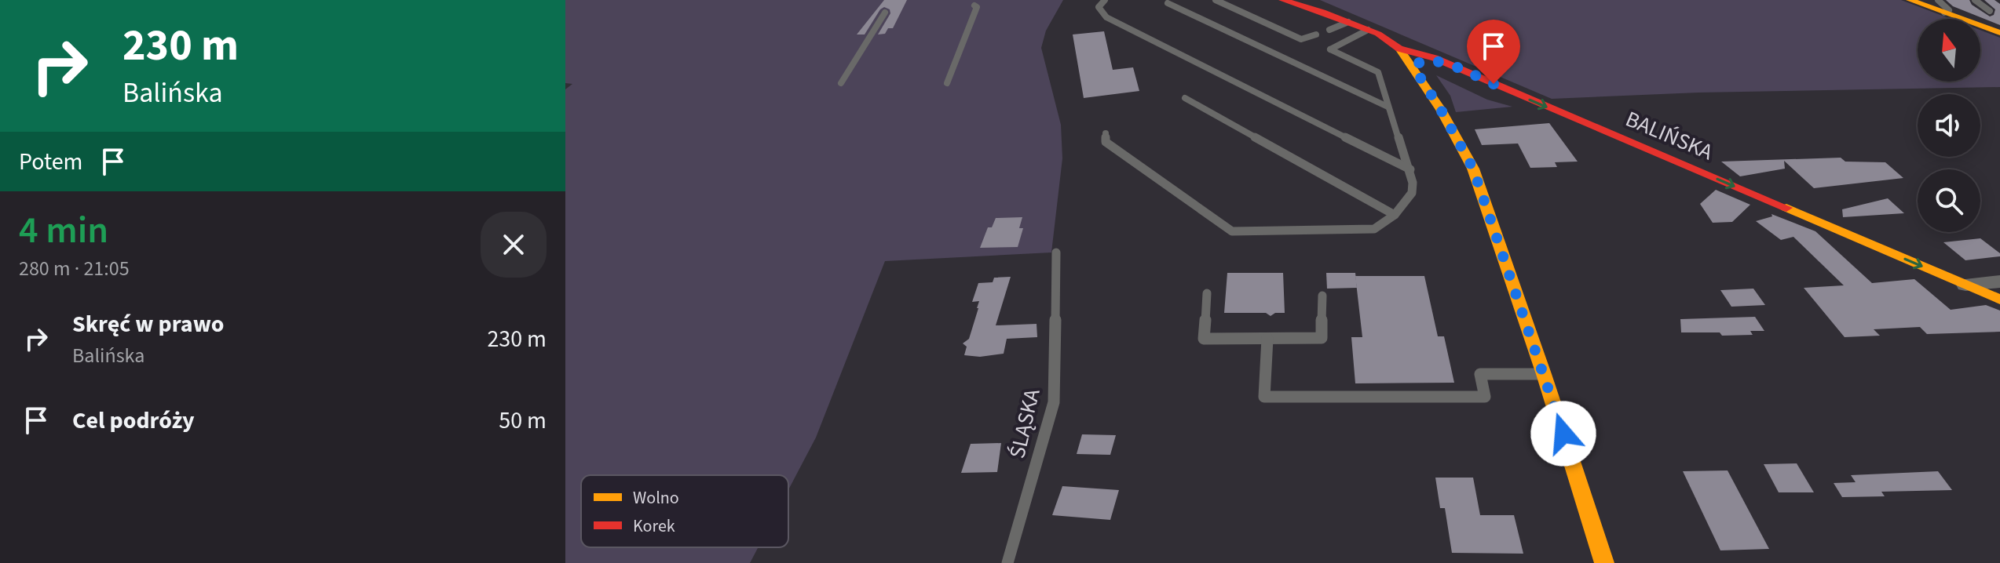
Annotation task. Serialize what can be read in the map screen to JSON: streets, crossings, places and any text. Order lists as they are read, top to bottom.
{
  "streets": {
    "main road": ["BALIŃSKA"],
    "lane": ["ŚLĄSKA"]
  },
  "one_way": ["BALIŃSKA"],
  "legend": ["Wolno", "Korek"],
  "north": "top",
  "page": {
    "turn": ["230 m", "Balińska"],
    "then": "Potem",
    "heading": ["4 min", "280 m · 21:05"],
    "list": [
      {
        "name": "Skręć w prawo",
        "note": "Balińska",
        "value": "230 m"
      },
      {
        "name": "Cel podróży",
        "value": "50 m"
      }
    ]
  }
}
